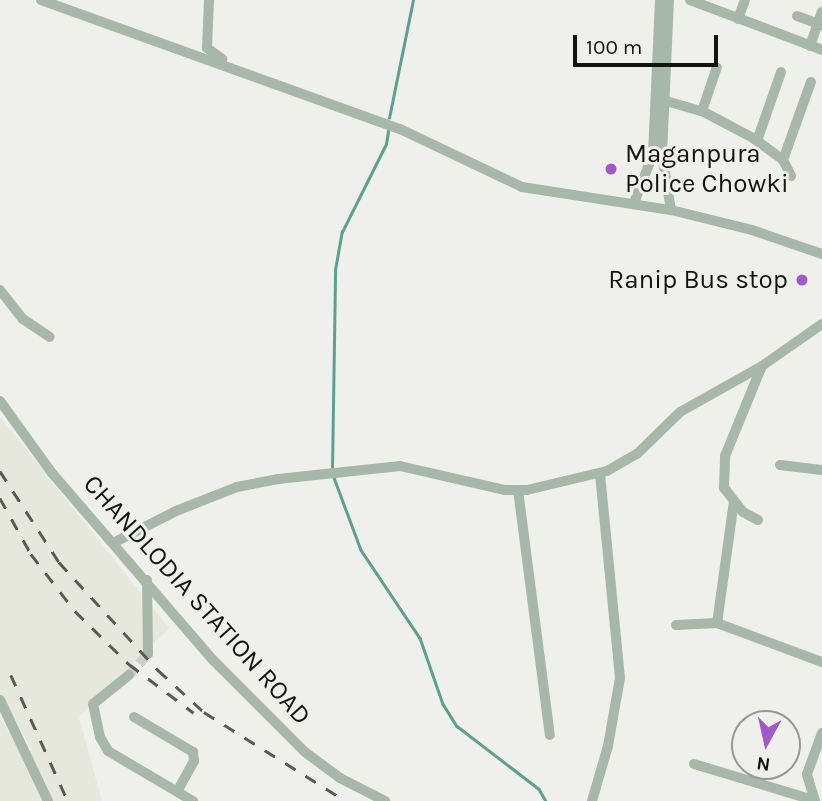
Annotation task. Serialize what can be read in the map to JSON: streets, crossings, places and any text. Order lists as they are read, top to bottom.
{
  "streets": {
    "street": ["CHANDLODIA STATION ROAD"]
  },
  "places": ["Maganpura Police Chowki", "Ranip Bus stop"],
  "scale_bar": "100 m",
  "north": "bottom"
}
